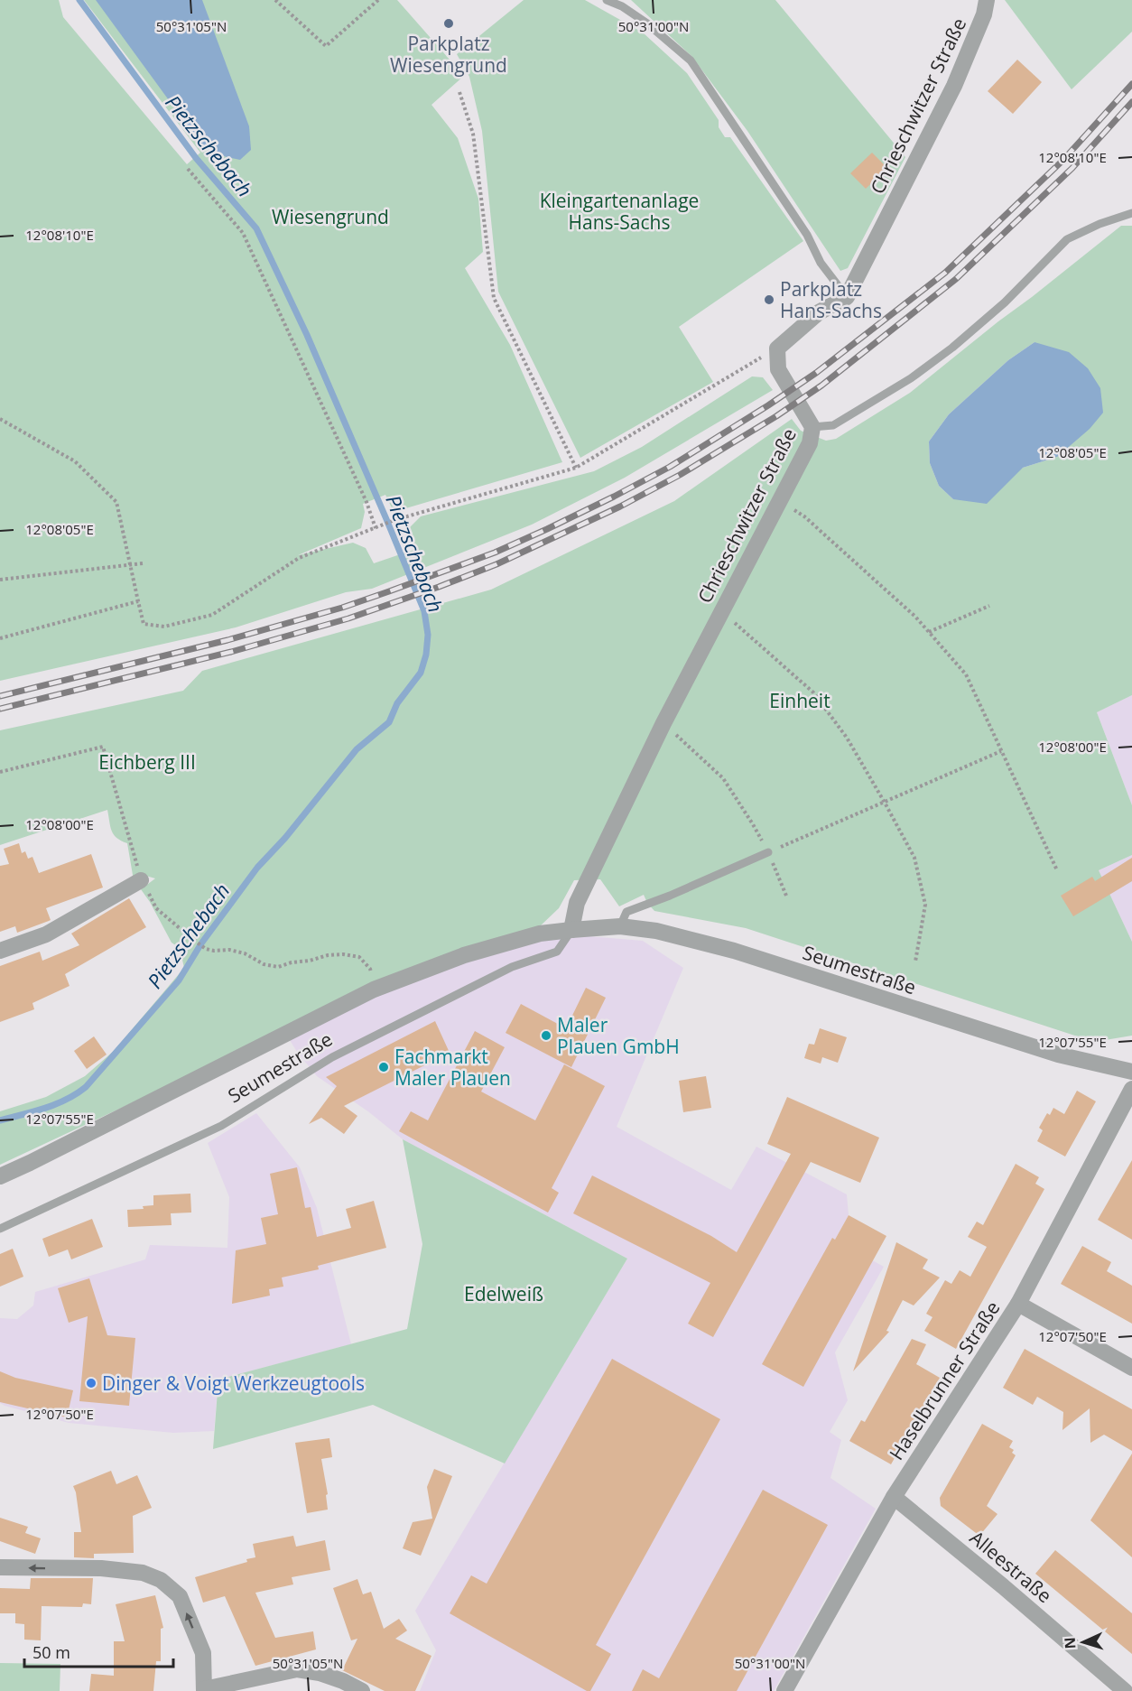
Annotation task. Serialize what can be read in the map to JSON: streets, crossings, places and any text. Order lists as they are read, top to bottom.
{
  "streets": {
    "street": [
      "Chrieschwitzer Straße",
      "Seumestraße",
      "Haselbrunner Straße",
      "Alleestraße"
    ]
  },
  "crossings": [
    ["Chrieschwitzer Straße", "Seumestraße"],
    ["Haselbrunner Straße", "Alleestraße"]
  ],
  "water": ["Pietzschebach"],
  "parks": [
    "Kleingartenanlage Hans-Sachs",
    "Wiesengrund",
    "Einheit",
    "Eichberg III",
    "Edelweiß"
  ],
  "places": [
    "Parkplatz Wiesengrund",
    "Parkplatz Hans-Sachs",
    "Maler Plauen GmbH",
    "Fachmarkt Maler Plauen",
    "Dinger & Voigt Werkzeugtools"
  ],
  "scale_bar": "50 m",
  "north": "left",
  "coordinates": [
    "50°31'05\"N",
    "50°31'00\"N",
    "12°08'10\"E",
    "12°08'05\"E",
    "12°08'00\"E",
    "12°07'55\"E",
    "12°07'50\"E"
  ]
}
